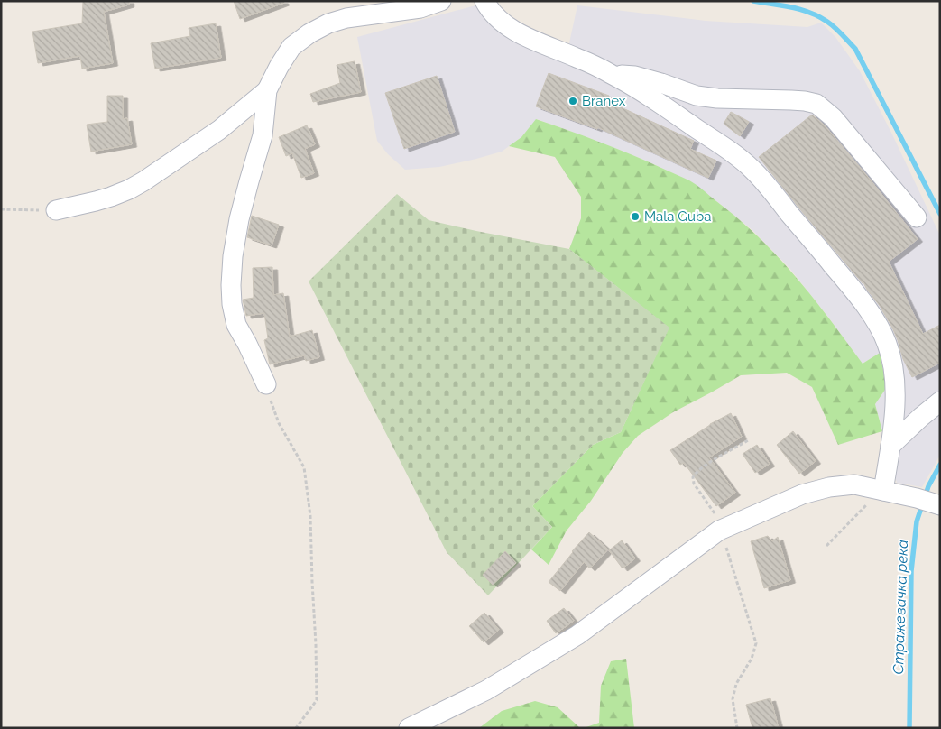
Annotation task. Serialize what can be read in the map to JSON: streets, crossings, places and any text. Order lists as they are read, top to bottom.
{
  "water": ["Стражевачка река"],
  "places": ["Branex", "Mala Guba"]
}
